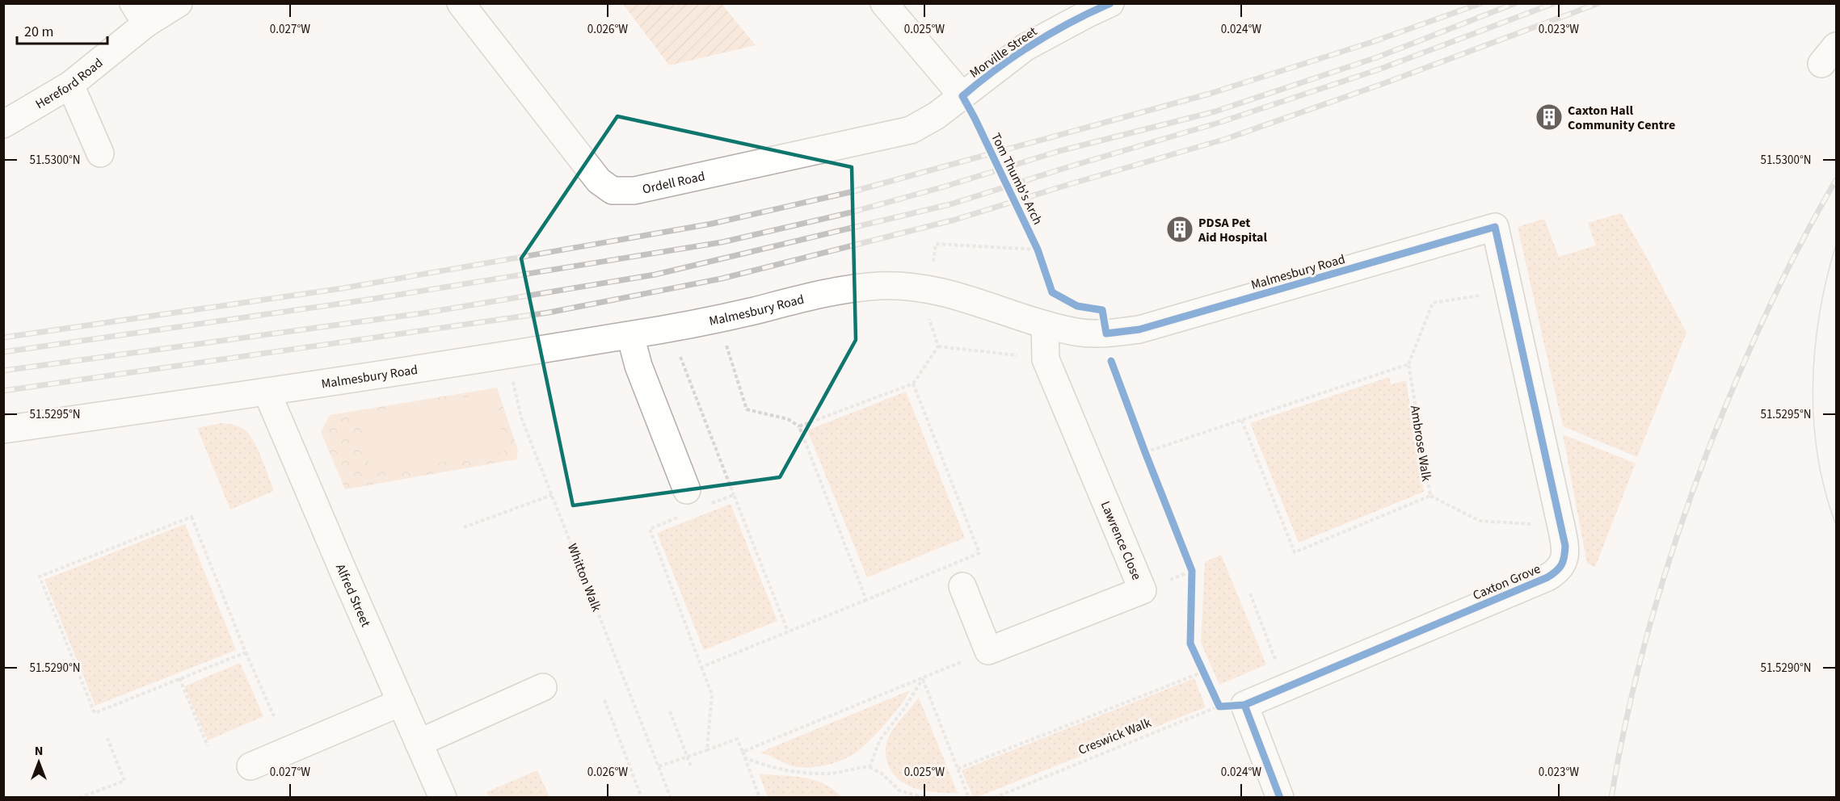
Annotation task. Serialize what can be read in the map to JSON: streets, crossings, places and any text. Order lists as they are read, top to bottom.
{
  "streets": {
    "street": [
      "Morville Street",
      "Hereford Road",
      "Ordell Road",
      "Malmesbury Road",
      "Lawrence Close",
      "Caxton Grove",
      "Alfred Street"
    ],
    "path": ["Ambrose Walk", "Whitton Walk", "Creswick Walk"],
    "cycle path": ["Tom Thumb's Arch"]
  },
  "crossings": [
    ["Morville Street", "Tom Thumb's Arch"],
    ["Morville Street", "Ordell Road"],
    ["Tom Thumb's Arch", "Ordell Road"],
    ["Malmesbury Road", "Lawrence Close"],
    ["Malmesbury Road", "Whitton Walk"],
    ["Malmesbury Road", "Caxton Grove"],
    ["Malmesbury Road", "Alfred Street"],
    ["Caxton Grove", "Creswick Walk"]
  ],
  "places": {
    "building": ["Caxton Hall Community Centre", "PDSA Pet Aid Hospital"]
  },
  "scale_bar": "20 m",
  "north": "top",
  "coordinates": [
    "0.027°W",
    "0.026°W",
    "0.025°W",
    "0.024°W",
    "0.023°W",
    "51.5300°N",
    "51.5295°N",
    "51.5290°N"
  ]
}
